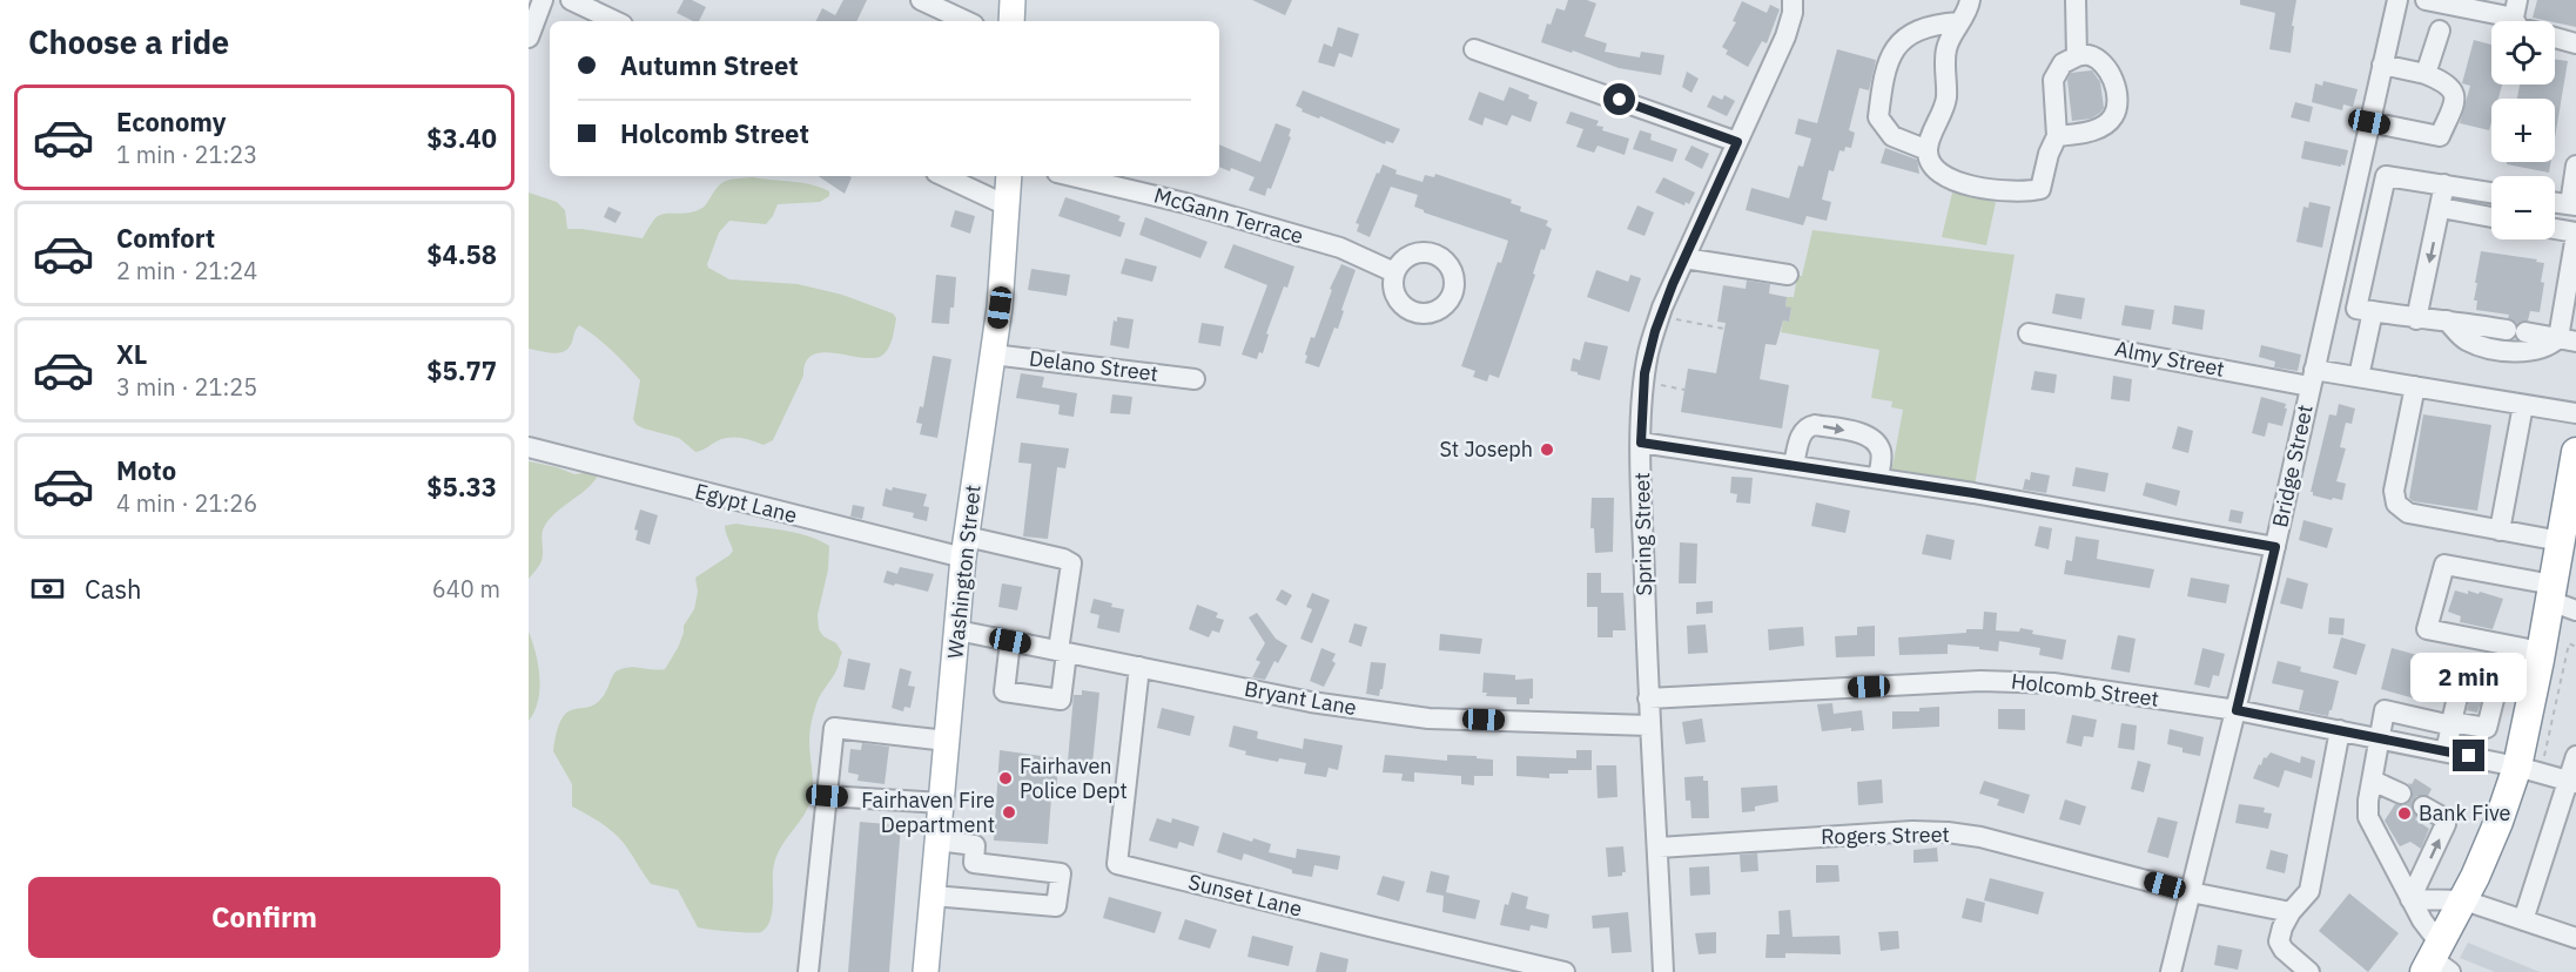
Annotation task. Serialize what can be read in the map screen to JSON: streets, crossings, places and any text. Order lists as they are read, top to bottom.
{
  "streets": {
    "main road": ["Washington Street"],
    "street": [
      "McGann Terrace",
      "Almy Street",
      "Delano Street",
      "Bridge Street",
      "Egypt Lane",
      "Spring Street",
      "Holcomb Street",
      "Bryant Lane",
      "Rogers Street",
      "Sunset Lane"
    ]
  },
  "crossings": [
    ["Almy Street", "Bridge Street"],
    ["Delano Street", "Washington Street"],
    ["Bridge Street", "Holcomb Street"],
    ["Bridge Street", "Rogers Street"],
    ["Egypt Lane", "Washington Street"],
    ["Egypt Lane", "Bryant Lane"],
    ["Spring Street", "Holcomb Street"],
    ["Spring Street", "Bryant Lane"],
    ["Spring Street", "Rogers Street"],
    ["Washington Street", "Bryant Lane"],
    ["Bryant Lane", "Sunset Lane"]
  ],
  "places": [
    "St Joseph",
    "Fairhaven Police Dept",
    "Fairhaven Fire Department",
    "Bank Five"
  ],
  "page": {
    "heading": "Choose a ride",
    "map_buttons": ["+", "−"],
    "banner": ["Autumn Street", "Holcomb Street"],
    "list": [
      {
        "name": "Economy",
        "note": "1 min · 21:23",
        "value": "$3.40"
      },
      {
        "name": "Comfort",
        "note": "2 min · 21:24",
        "value": "$4.58"
      },
      {
        "name": "XL",
        "note": "3 min · 21:25",
        "value": "$5.77"
      },
      {
        "name": "Moto",
        "note": "4 min · 21:26",
        "value": "$5.33"
      }
    ],
    "pay": ["Cash", "640 m"],
    "bubble": "2 min",
    "buttons": "Confirm"
  }
}
